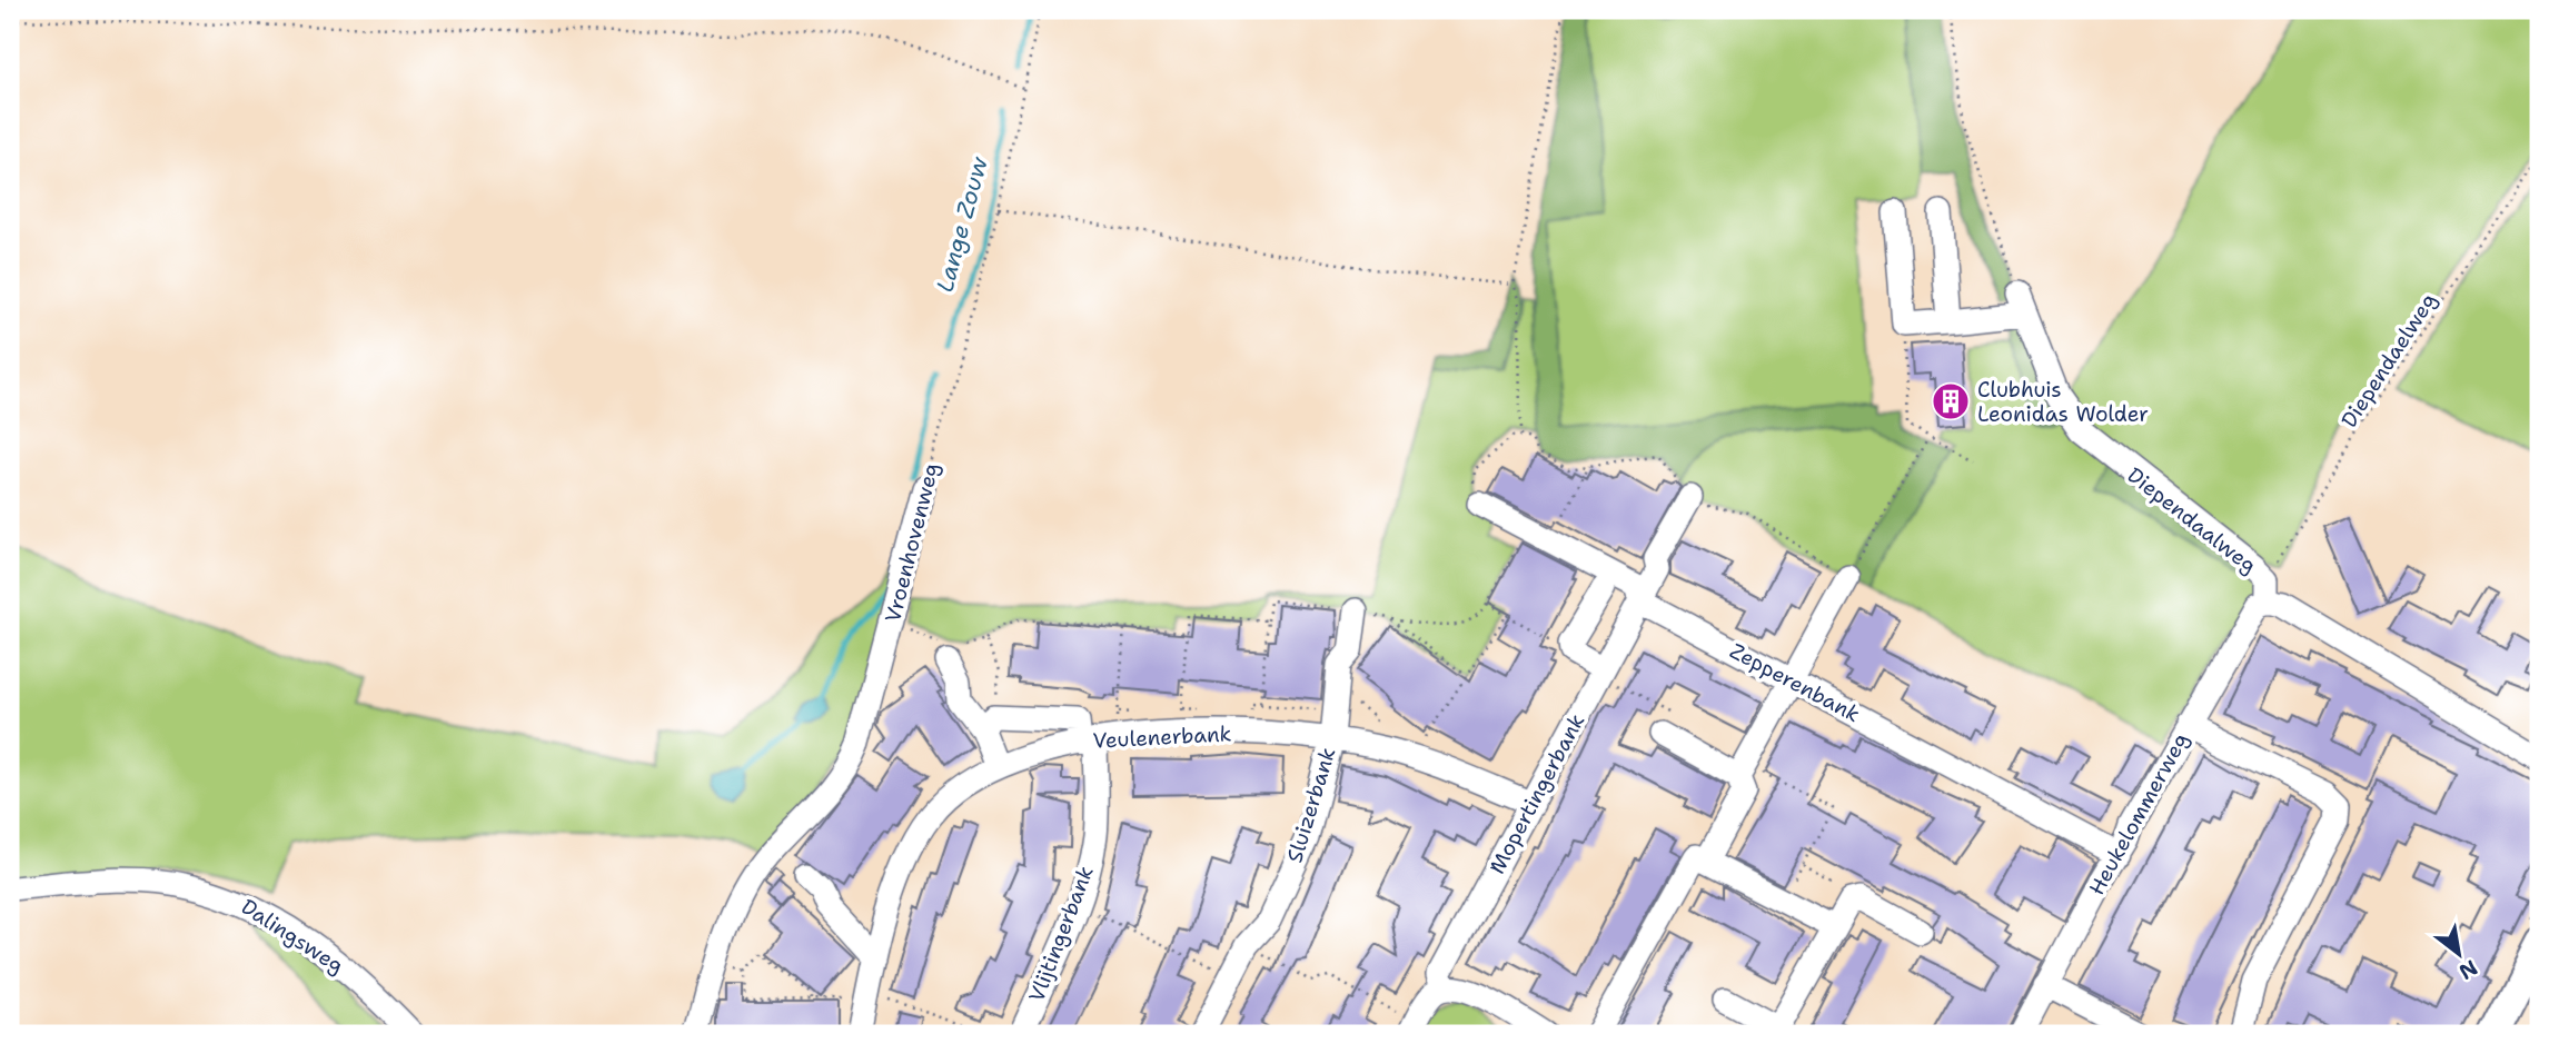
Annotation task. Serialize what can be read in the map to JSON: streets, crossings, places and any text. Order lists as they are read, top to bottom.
{
  "streets": {
    "street": [
      "Diependaalweg",
      "Vroenhovenweg",
      "Zepperenbank",
      "Veulenerbank",
      "Mopertingerbank",
      "Sluizerbank",
      "Heukelommerweg",
      "Vlijtingerbank",
      "Dalingsweg"
    ],
    "path": ["Diependaelweg"]
  },
  "crossings": [
    ["Diependaelweg", "Diependaalweg"],
    ["Diependaelweg", "Heukelommerweg"],
    ["Diependaalweg", "Heukelommerweg"],
    ["Zepperenbank", "Mopertingerbank"],
    ["Zepperenbank", "Heukelommerweg"],
    ["Veulenerbank", "Mopertingerbank"],
    ["Veulenerbank", "Sluizerbank"],
    ["Veulenerbank", "Vlijtingerbank"]
  ],
  "water": ["Lange Zouw"],
  "places": {
    "building": ["Clubhuis Leonidas Wolder"]
  },
  "north": "bottom right"
}
